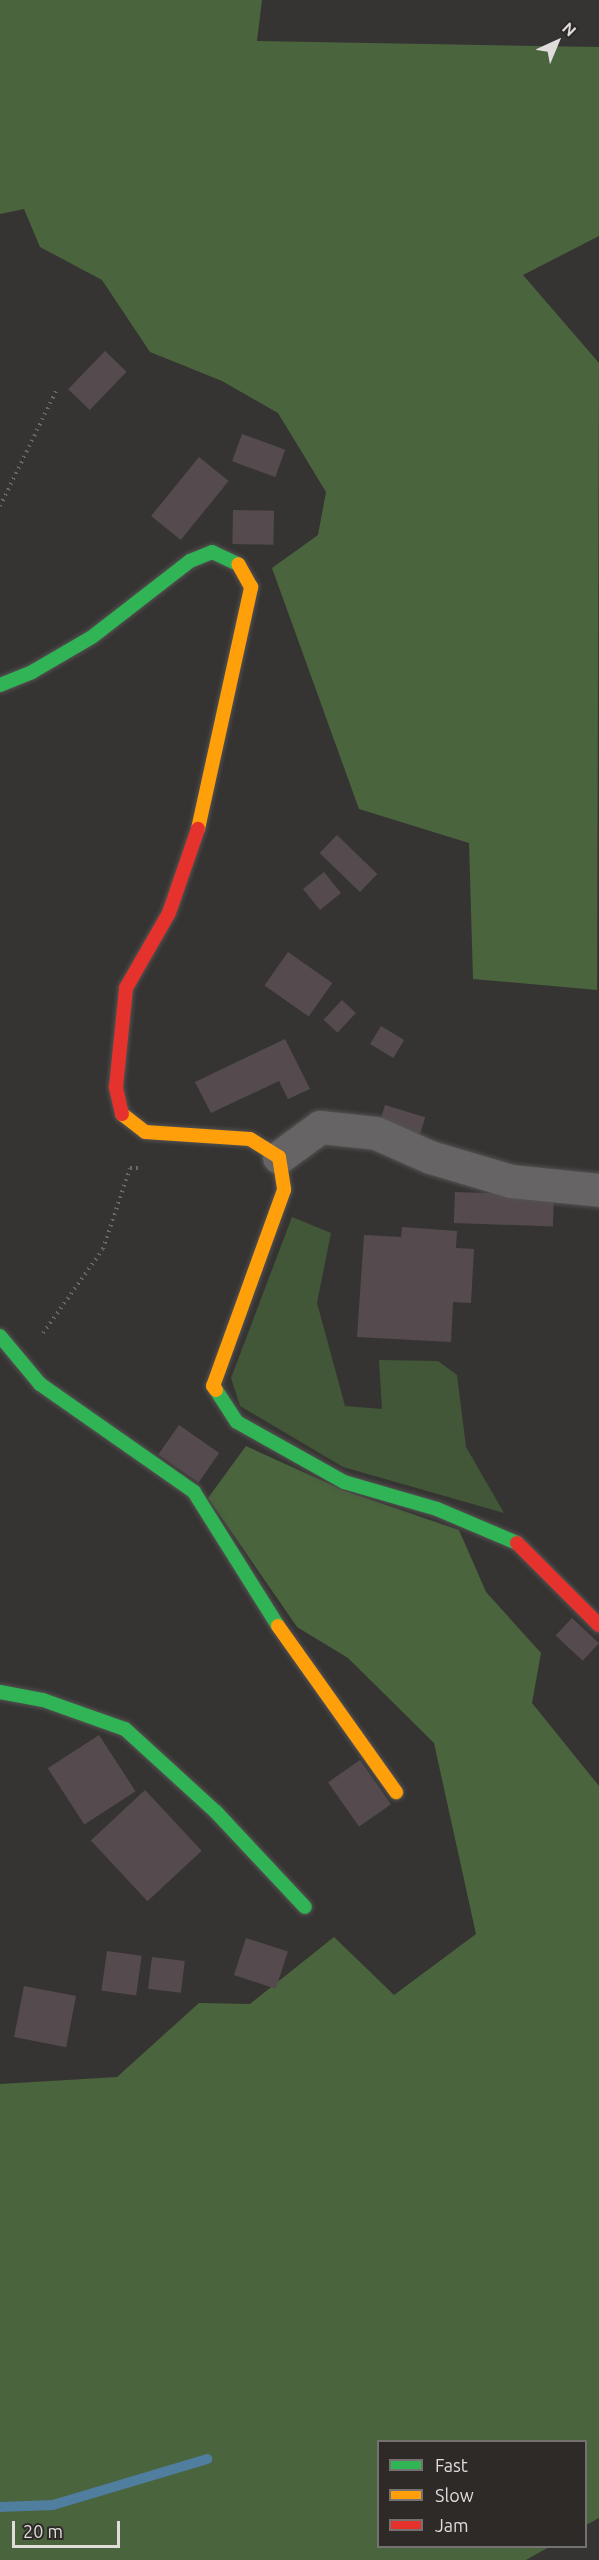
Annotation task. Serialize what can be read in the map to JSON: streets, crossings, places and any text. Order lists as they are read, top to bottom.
{
  "legend": ["Fast", "Slow", "Jam"],
  "scale_bar": "20 m",
  "north": "top right"
}
